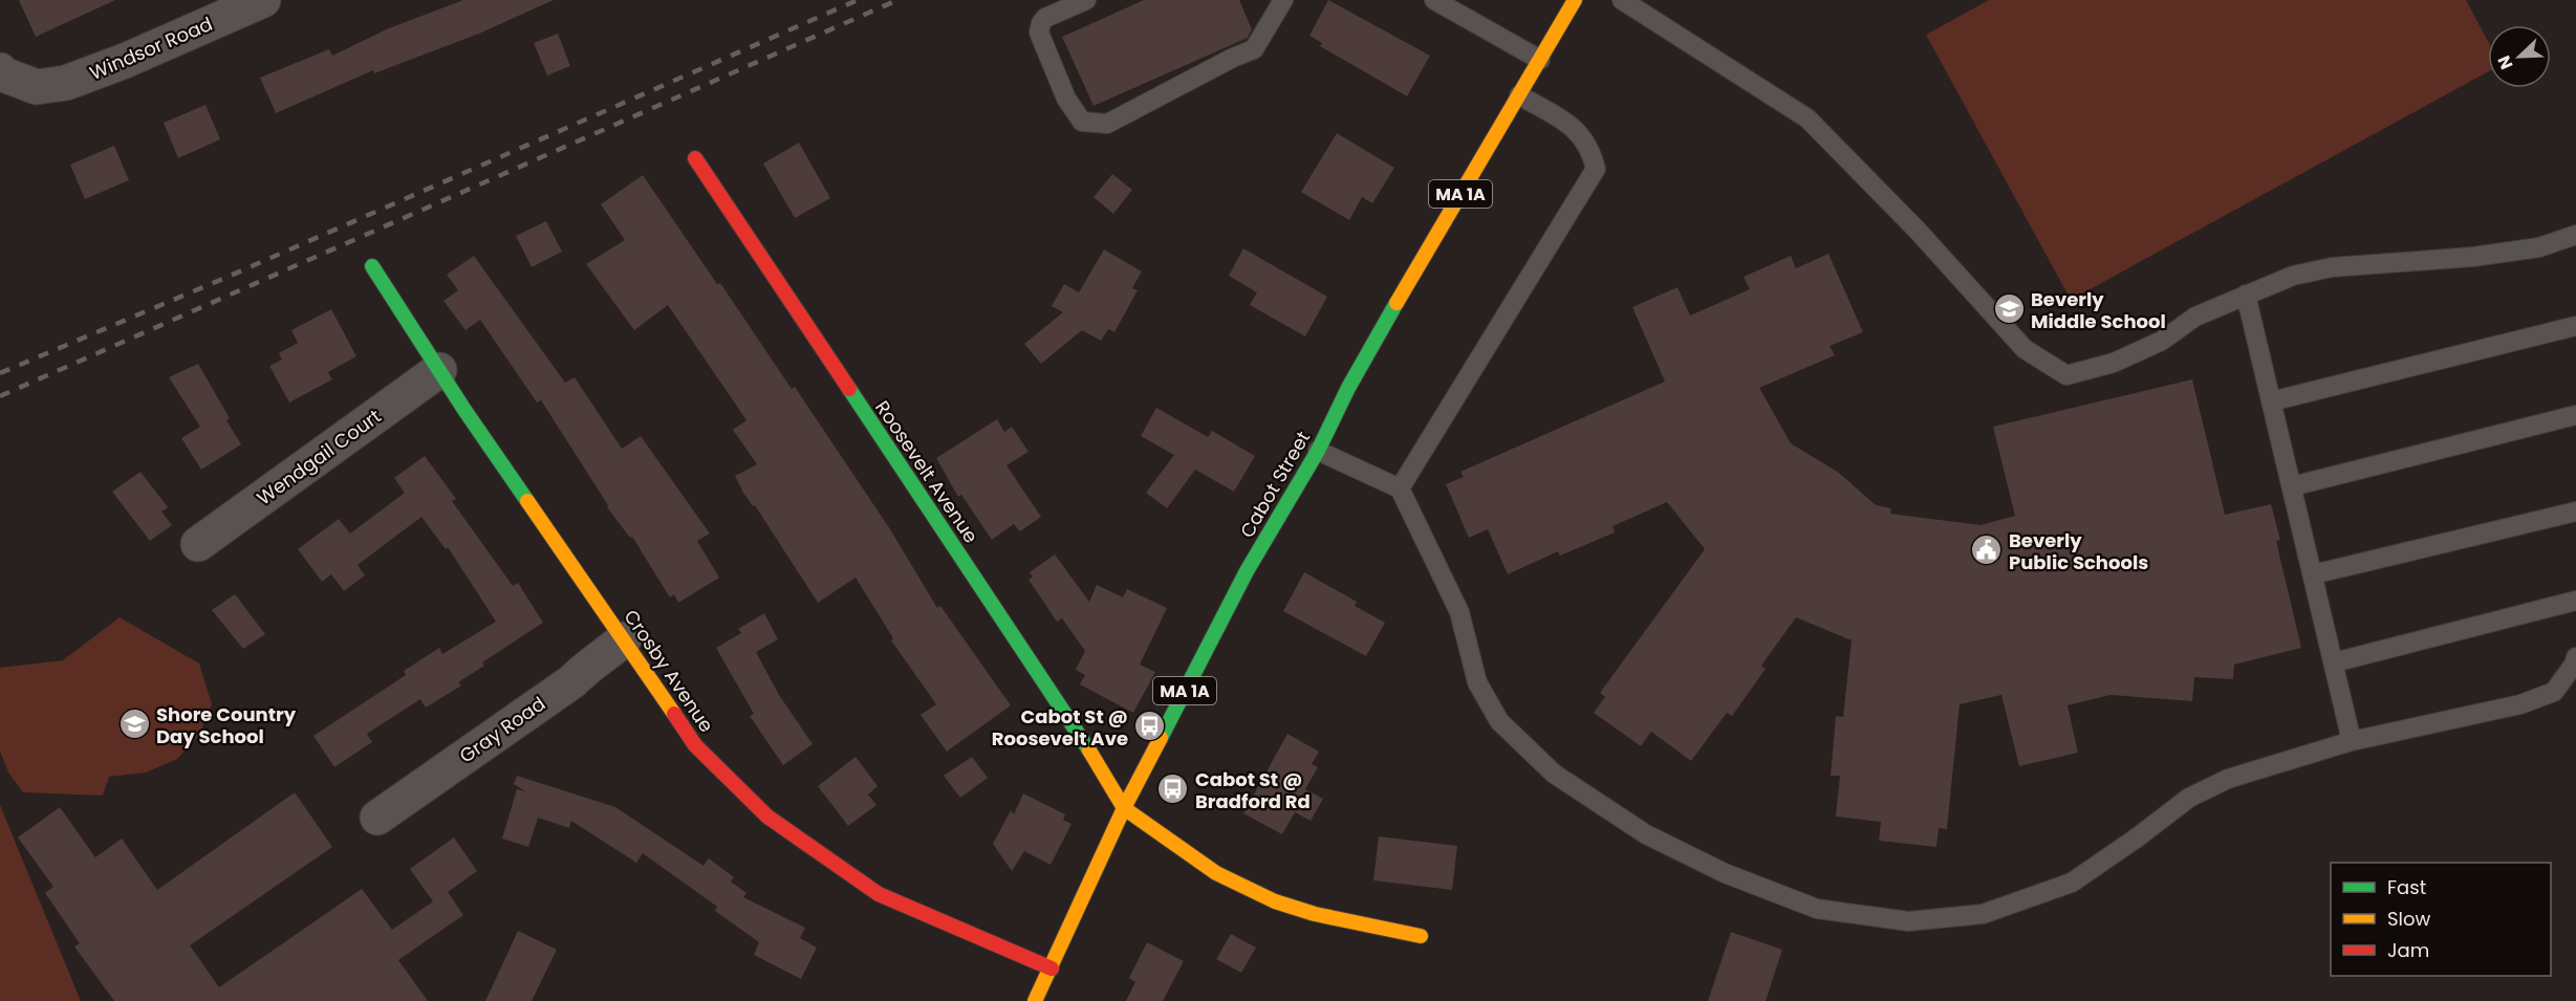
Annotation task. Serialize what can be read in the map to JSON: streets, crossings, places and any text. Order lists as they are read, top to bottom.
{
  "streets": {
    "main road": [
      "MA 1A",
      "Roosevelt Avenue",
      "Cabot Street",
      "Crosby Avenue"
    ],
    "street": ["Windsor Road", "Wendgail Court", "Gray Road"]
  },
  "crossings": [
    ["Wendgail Court", "Crosby Avenue"],
    ["Roosevelt Avenue", "Cabot Street"],
    ["Cabot Street", "Crosby Avenue"],
    ["Crosby Avenue", "Gray Road"]
  ],
  "places": {
    "school or university": ["Beverly Middle School", "Shore Country Day School"],
    "public building": ["Beverly Public Schools"],
    "bus stop": ["Cabot St @ Roosevelt Ave", "Cabot St @ Bradford Rd"]
  },
  "legend": ["Fast", "Slow", "Jam"],
  "north": "bottom left"
}
